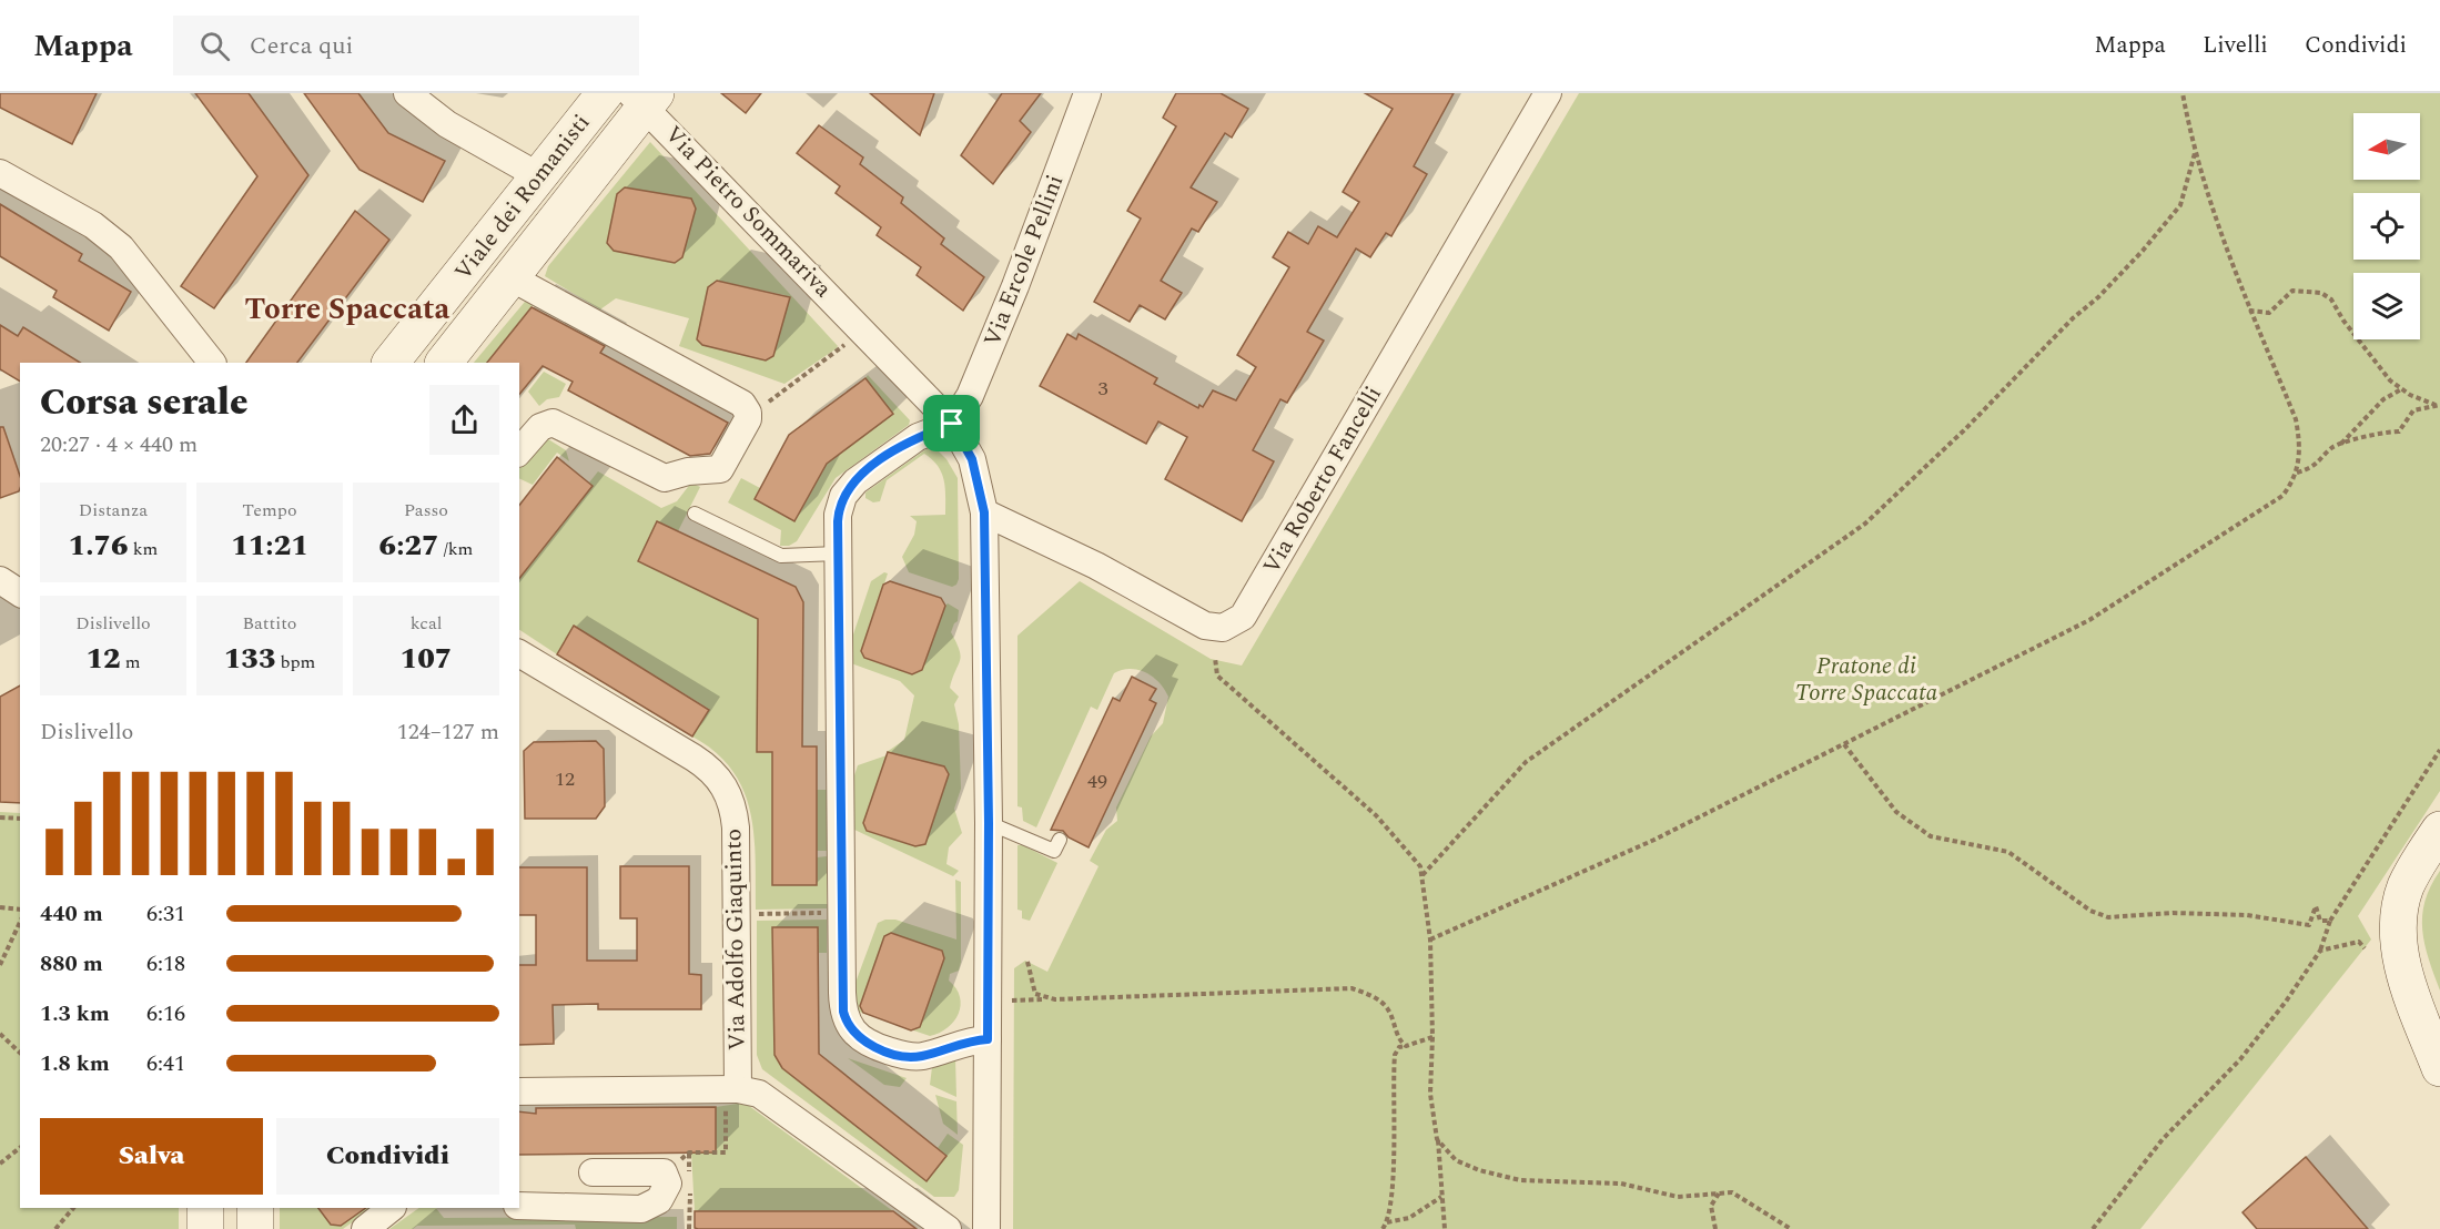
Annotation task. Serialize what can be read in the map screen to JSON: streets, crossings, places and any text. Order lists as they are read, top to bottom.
{
  "streets": {
    "street": [
      "Viale dei Romanisti",
      "Via Pietro Sommariva",
      "Via Ercole Pellini",
      "Via Roberto Fancelli",
      "Via Adolfo Giaquinto"
    ]
  },
  "crossings": [
    ["Viale dei Romanisti", "Via Pietro Sommariva"],
    ["Via Pietro Sommariva", "Via Ercole Pellini"],
    ["Via Pietro Sommariva", "Via Roberto Fancelli"]
  ],
  "districts": ["Torre Spaccata"],
  "parks": ["Pratone di Torre Spaccata"],
  "house_numbers": ["3", "12", "49"],
  "north": "left",
  "page": {
    "header": "Mappa",
    "search": "Cerca qui",
    "nav": ["Mappa", "Livelli", "Condividi"],
    "heading": ["Corsa serale", "20:27 · 4 × 440 m"],
    "stats": [
      ["Distanza", "1.76 km"],
      ["Tempo", "11:21"],
      ["Passo", "6:27 /km"],
      ["Dislivello", "12 m"],
      ["Battito", "133 bpm"],
      ["kcal", "107"]
    ],
    "chart": ["Dislivello", "124–127 m"],
    "list": [
      {
        "name": "440 m",
        "note": "6:31"
      },
      {
        "name": "880 m",
        "note": "6:18"
      },
      {
        "name": "1.3 km",
        "note": "6:16"
      },
      {
        "name": "1.8 km",
        "note": "6:41"
      }
    ],
    "buttons": ["Salva", "Condividi"]
  }
}
